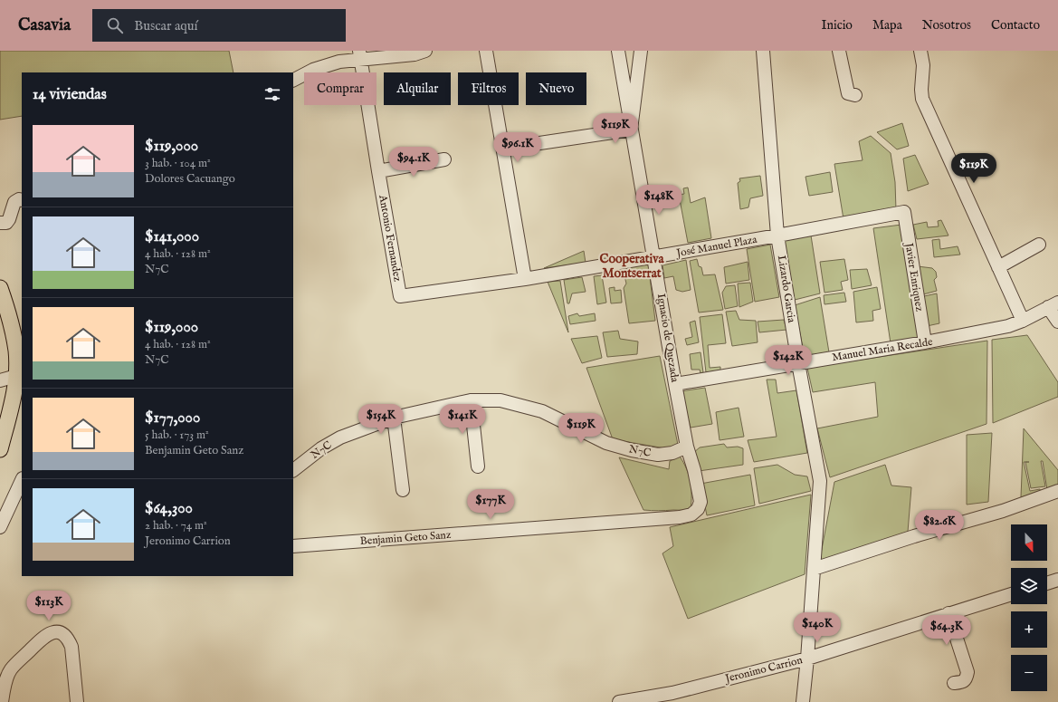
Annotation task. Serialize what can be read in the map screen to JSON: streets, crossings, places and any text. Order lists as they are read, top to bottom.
{
  "streets": {
    "street": [
      "Antonio Fernandez",
      "José Manuel Plaza",
      "Javier Enriquez",
      "Lizardo Garcia",
      "Ignacio de Quezada",
      "Manuel Maria Recalde",
      "N7C",
      "Benjamin Geto Sanz",
      "Jeronimo Carrion"
    ]
  },
  "crossings": [
    ["Antonio Fernandez", "José Manuel Plaza"],
    ["José Manuel Plaza", "Javier Enriquez"],
    ["José Manuel Plaza", "Lizardo Garcia"],
    ["José Manuel Plaza", "Ignacio de Quezada"],
    ["Javier Enriquez", "Manuel Maria Recalde"],
    ["Lizardo Garcia", "Manuel Maria Recalde"],
    ["Lizardo Garcia", "Jeronimo Carrion"],
    ["Ignacio de Quezada", "Manuel Maria Recalde"],
    ["Ignacio de Quezada", "N7C"],
    ["Ignacio de Quezada", "Benjamin Geto Sanz"]
  ],
  "districts": ["Cooperativa Montserrat"],
  "north": "bottom",
  "page": {
    "header": "Casavia",
    "search": "Buscar aquí",
    "nav": [
      "Inicio",
      "Mapa",
      "Nosotros",
      "Contacto"
    ],
    "chip": [
      "Comprar",
      "Alquilar",
      "Filtros",
      "Nuevo"
    ],
    "heading": "14 viviendas",
    "price": [
      "$119K",
      "$96.1K",
      "$94.1K",
      "$119K",
      "$148K",
      "$142K",
      "$154K",
      "$141K",
      "$119K",
      "$177K",
      "$82.6K",
      "$113K",
      "$140K",
      "$64.3K"
    ],
    "list": [
      {
        "name": "$119,000",
        "note": "3 hab. · 104 m² · Dolores Cacuango"
      },
      {
        "name": "$141,000",
        "note": "4 hab. · 128 m² · N7C"
      },
      {
        "name": "$119,000",
        "note": "4 hab. · 128 m² · N7C"
      },
      {
        "name": "$177,000",
        "note": "5 hab. · 173 m² · Benjamin Geto Sanz"
      },
      {
        "name": "$64,300",
        "note": "2 hab. · 74 m² · Jeronimo Carrion"
      }
    ],
    "map_buttons": ["+", "−"]
  }
}
